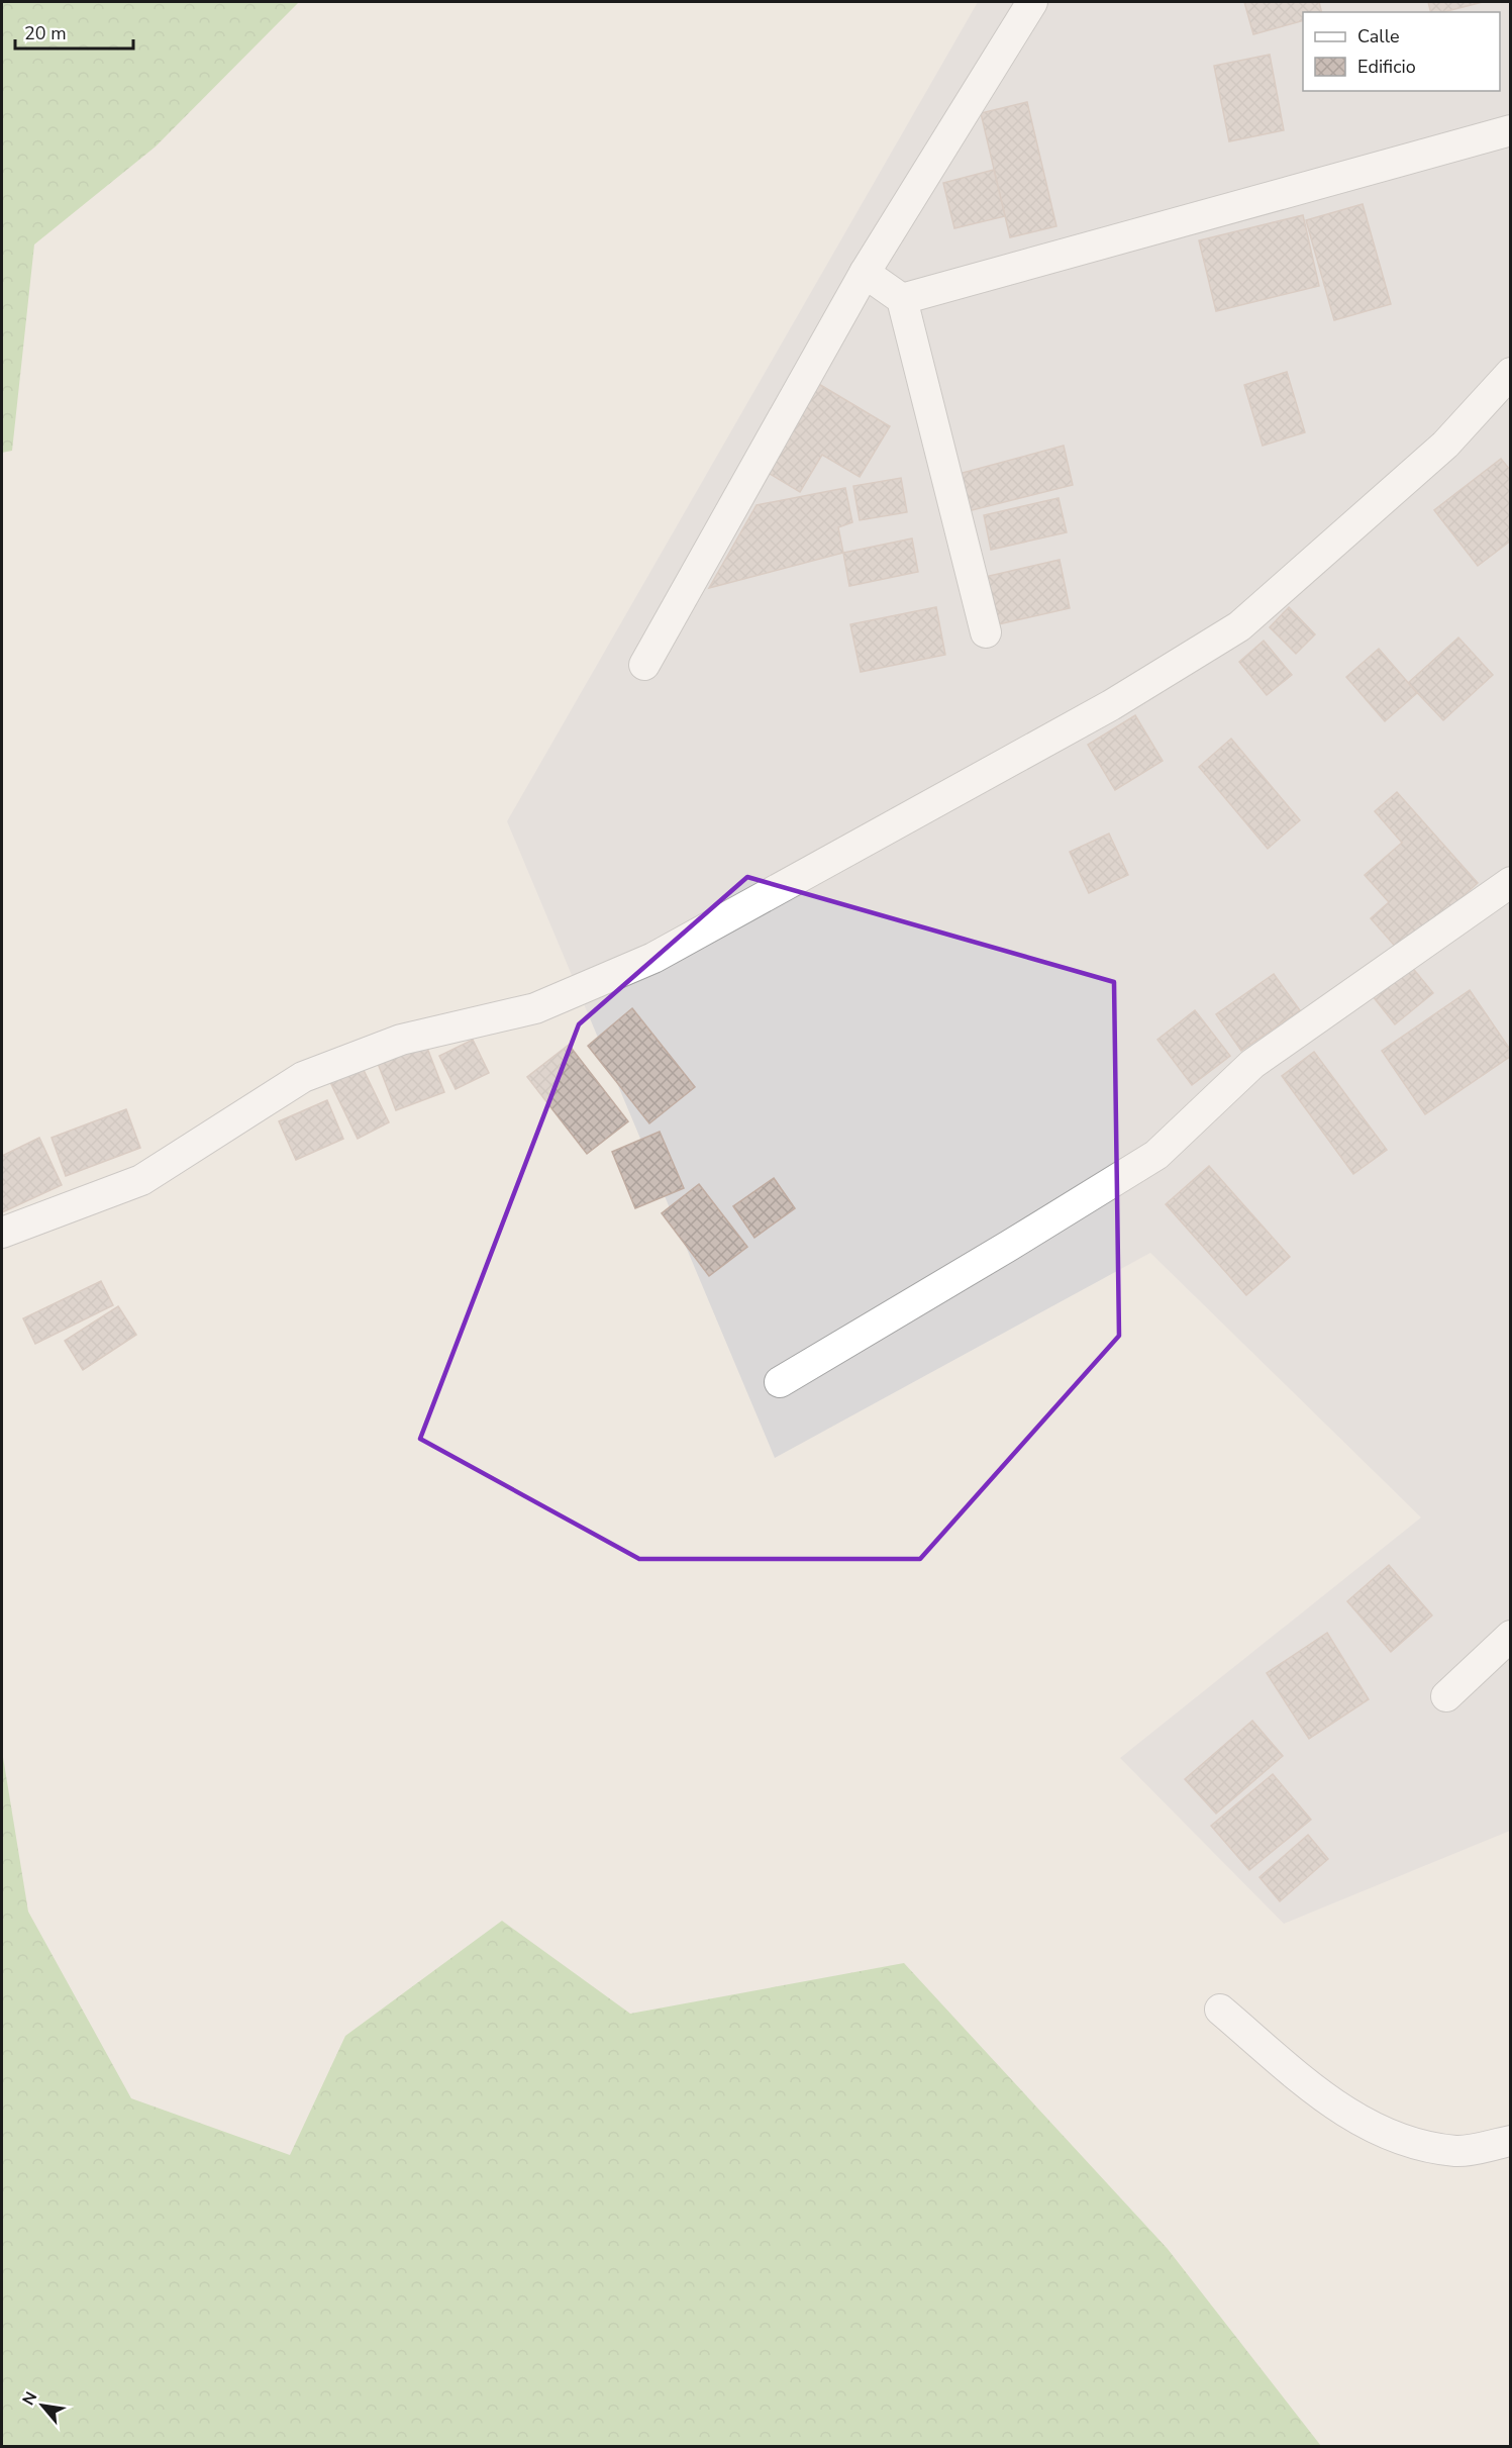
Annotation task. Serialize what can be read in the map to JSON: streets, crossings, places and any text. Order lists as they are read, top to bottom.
{
  "legend": ["Calle", "Edificio"],
  "scale_bar": "20 m",
  "north": "top left"
}
